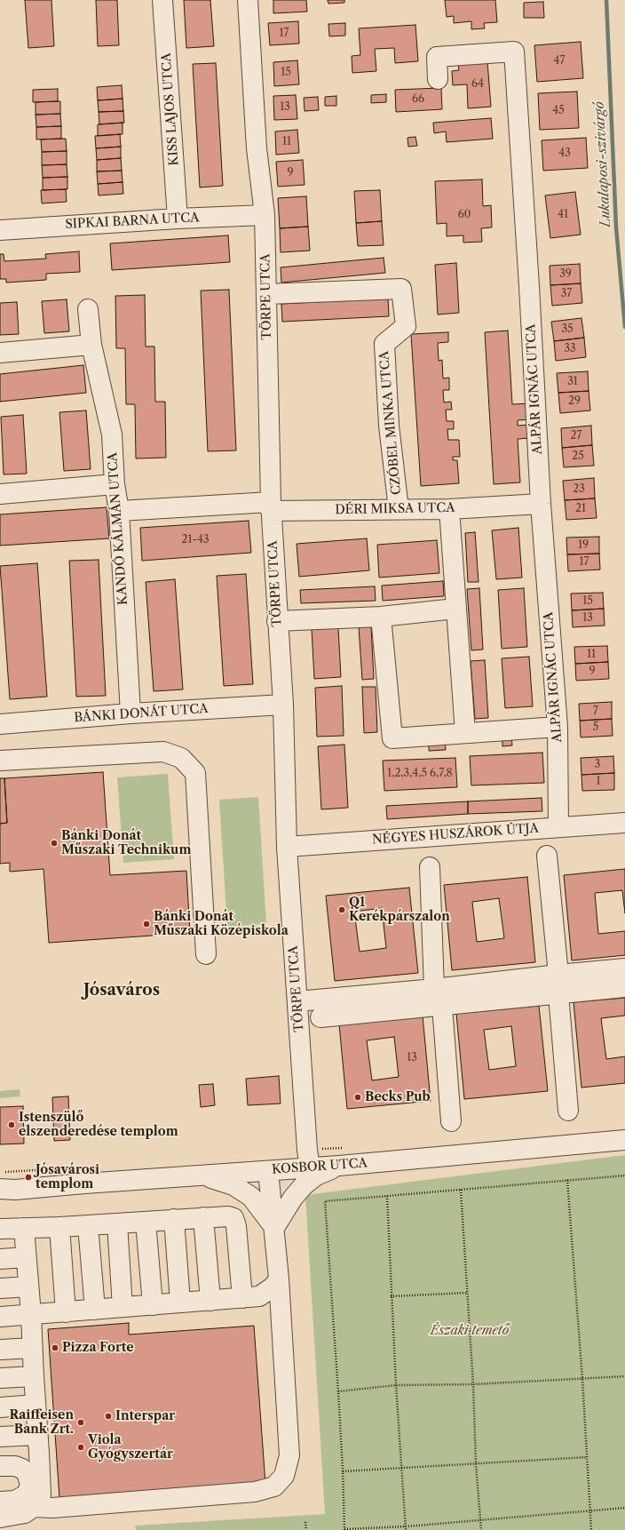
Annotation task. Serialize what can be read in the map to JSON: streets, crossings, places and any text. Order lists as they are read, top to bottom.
{
  "streets": {
    "street": [
      "KISS LAJOS UTCA",
      "SIPKAI BARNA UTCA",
      "TÖRPE UTCA",
      "ALPÁR IGNÁC UTCA",
      "CZÓBEL MINKA UTCA",
      "DÉRI MIKSA UTCA",
      "KANDÓ KÁLMÁN UTCA",
      "BÁNKI DONÁT UTCA",
      "NÉGYES HUSZÁROK ÚTJA",
      "KOSBOR UTCA"
    ]
  },
  "crossings": [
    ["KISS LAJOS UTCA", "SIPKAI BARNA UTCA"],
    ["SIPKAI BARNA UTCA", "TÖRPE UTCA"],
    ["TÖRPE UTCA", "CZÓBEL MINKA UTCA"],
    ["TÖRPE UTCA", "DÉRI MIKSA UTCA"],
    ["TÖRPE UTCA", "BÁNKI DONÁT UTCA"],
    ["TÖRPE UTCA", "NÉGYES HUSZÁROK ÚTJA"],
    ["TÖRPE UTCA", "KOSBOR UTCA"],
    ["ALPÁR IGNÁC UTCA", "DÉRI MIKSA UTCA"],
    ["ALPÁR IGNÁC UTCA", "NÉGYES HUSZÁROK ÚTJA"],
    ["CZÓBEL MINKA UTCA", "DÉRI MIKSA UTCA"],
    ["DÉRI MIKSA UTCA", "KANDÓ KÁLMÁN UTCA"],
    ["KANDÓ KÁLMÁN UTCA", "BÁNKI DONÁT UTCA"]
  ],
  "districts": ["Jósaváros"],
  "water": ["Lukalaposi-szivárgó"],
  "parks": ["Északi temető"],
  "places": [
    "Bánki Donát Műszaki Technikum",
    "Q1 Kerékpárszalon",
    "Bánki Donát Műszaki Középiskola",
    "Becks Pub",
    "Istenszülő elszenderedése templom",
    "Jósavárosi templom",
    "Pizza Forte",
    "Interspar",
    "Raiffeisen Bank Zrt.",
    "Viola Gyógyszertár"
  ],
  "house_numbers": [
    "17",
    "47",
    "15",
    "64",
    "66",
    "13",
    "45",
    "11",
    "43",
    "9",
    "60",
    "41",
    "39",
    "37",
    "35",
    "33",
    "31",
    "29",
    "27",
    "25",
    "23",
    "21",
    "21-43",
    "19",
    "17",
    "15",
    "13",
    "11",
    "9",
    "7",
    "5",
    "3",
    "1,2,3,4,5 6,7,8",
    "1",
    "13"
  ]
}
